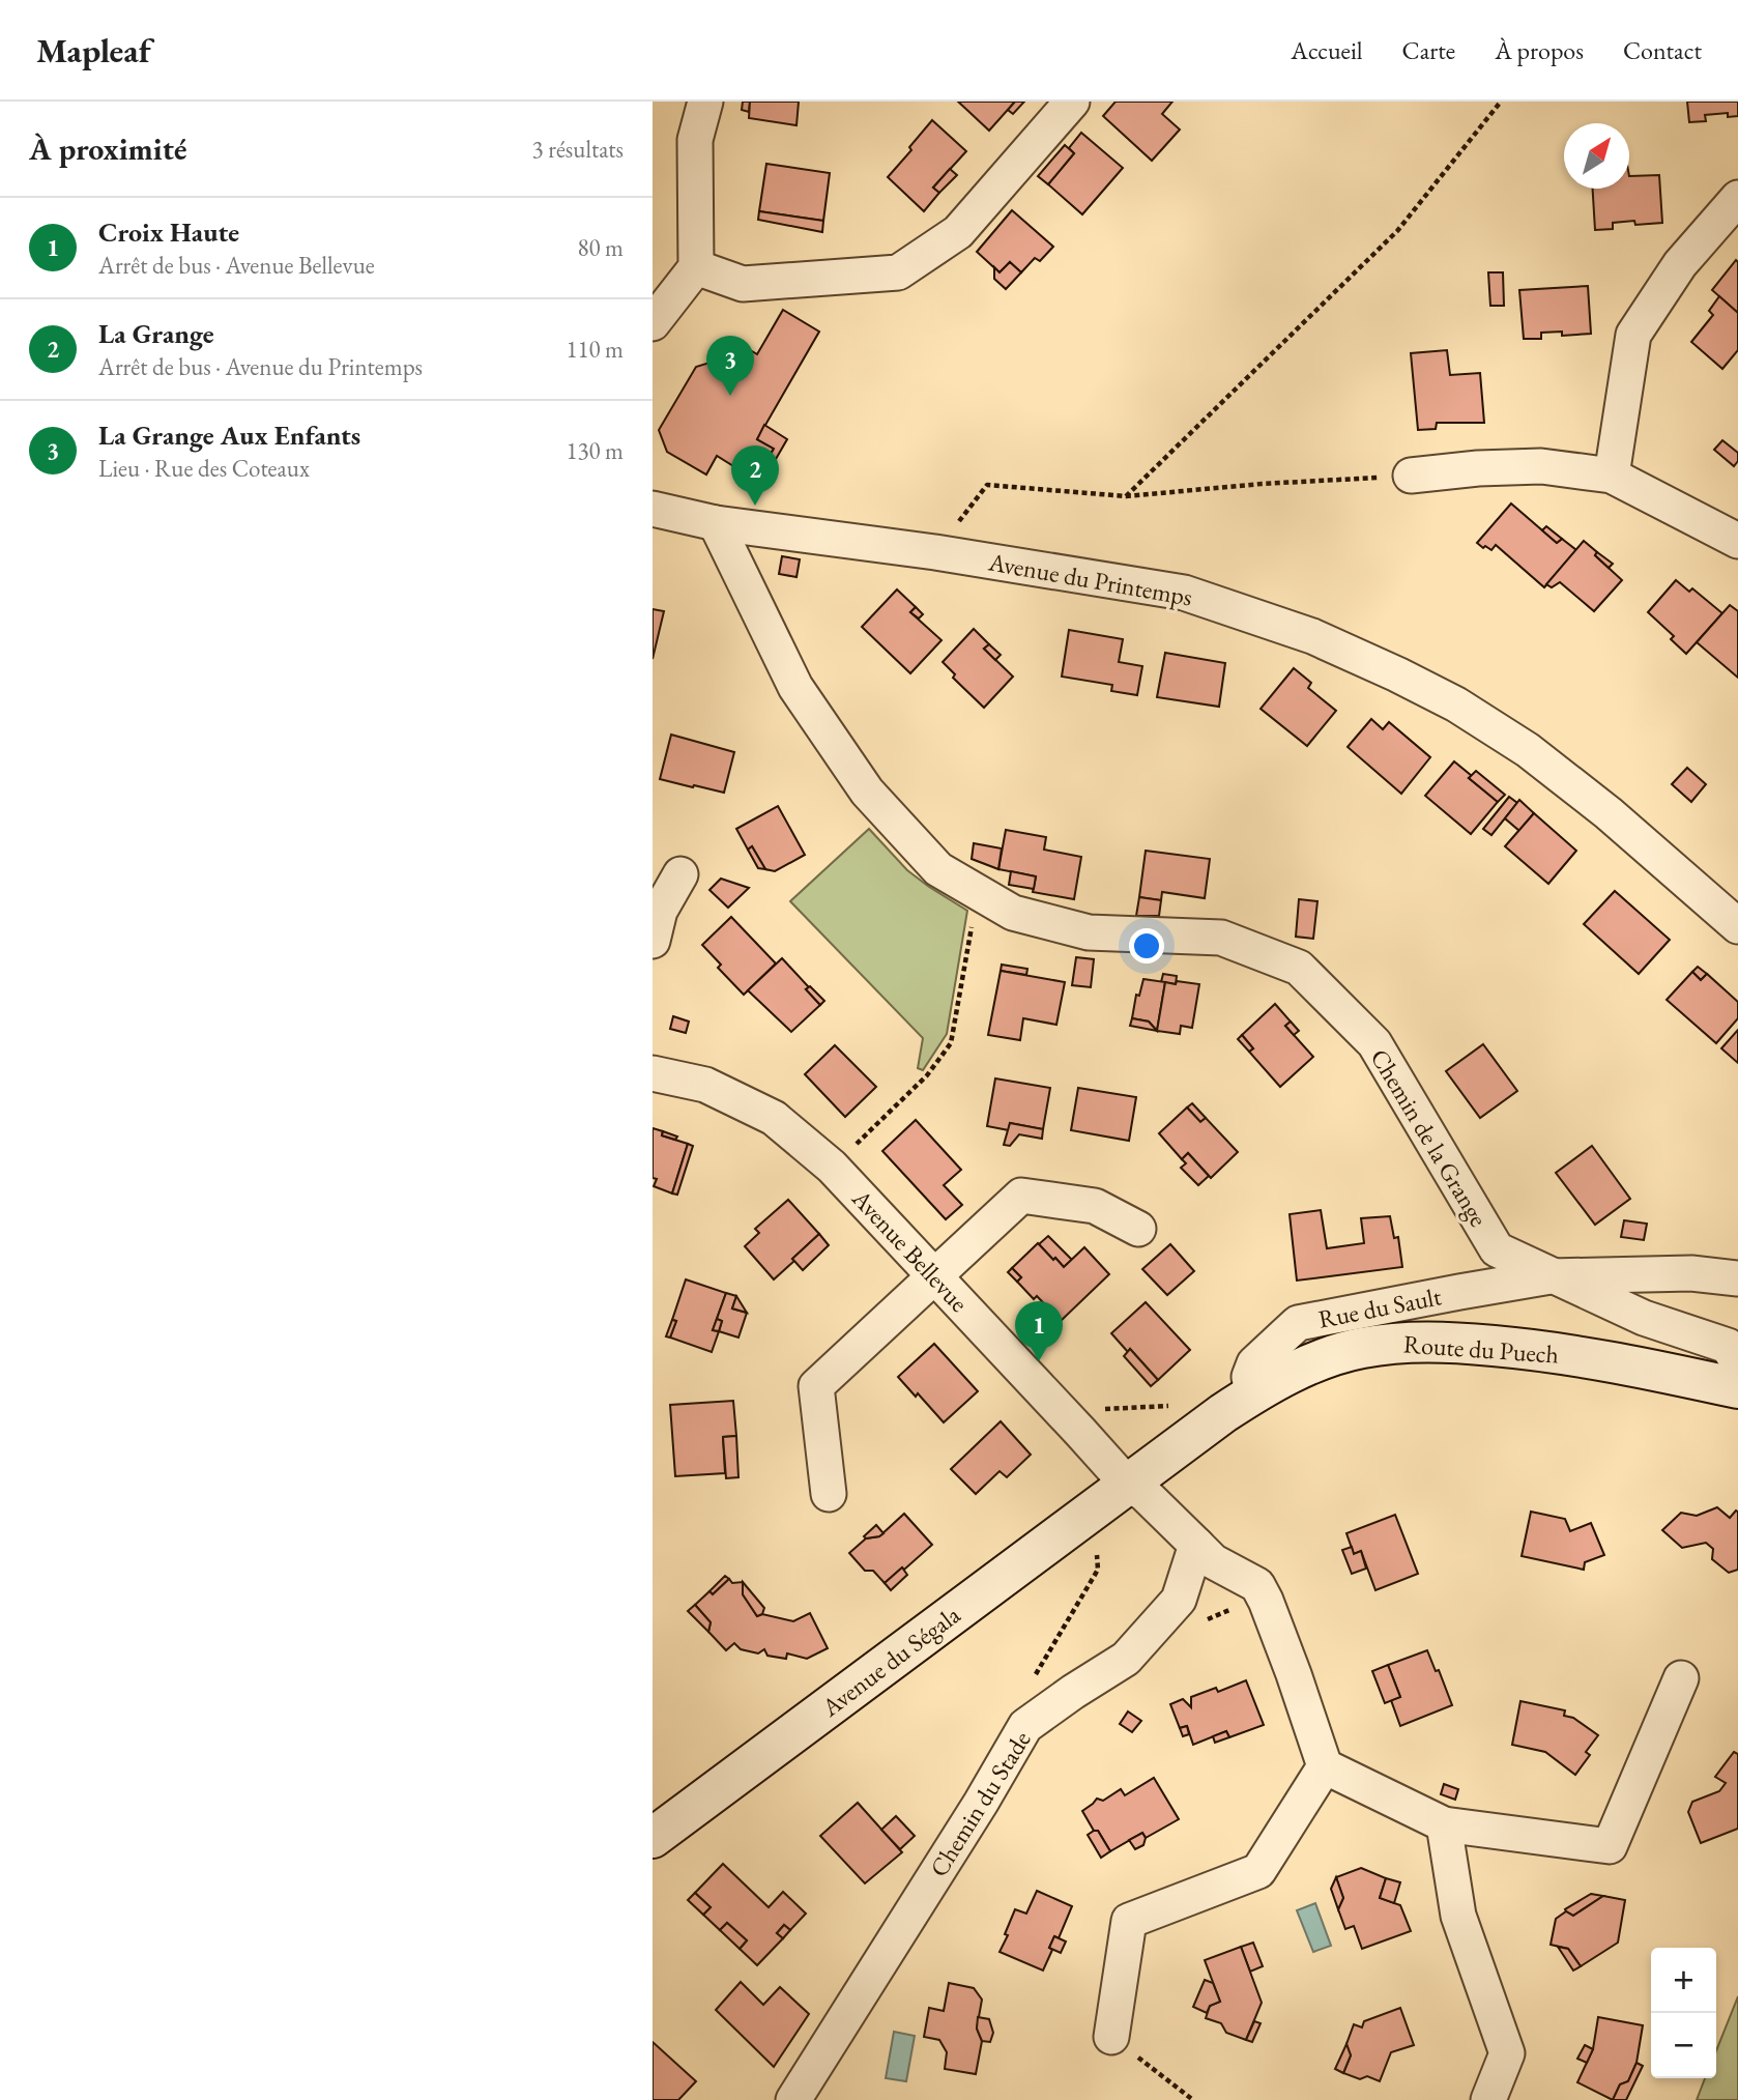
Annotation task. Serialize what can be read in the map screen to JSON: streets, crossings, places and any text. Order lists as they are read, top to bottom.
{
  "streets": {
    "street": [
      "Avenue du Printemps",
      "Chemin de la Grange",
      "Avenue Bellevue",
      "Rue du Sault",
      "Route du Puech",
      "Avenue du Ségala",
      "Chemin du Stade"
    ]
  },
  "crossings": [
    ["Avenue du Printemps", "Chemin de la Grange"],
    ["Chemin de la Grange", "Rue du Sault"],
    ["Avenue Bellevue", "Route du Puech"],
    ["Avenue Bellevue", "Avenue du Ségala"],
    ["Rue du Sault", "Route du Puech"],
    ["Route du Puech", "Avenue du Ségala"]
  ],
  "north": "top right",
  "page": {
    "header": "Mapleaf",
    "nav": [
      "Accueil",
      "Carte",
      "À propos",
      "Contact"
    ],
    "heading": ["À proximité", "3 résultats"],
    "list": [
      {
        "mark": "1",
        "name": "Croix Haute",
        "note": "Arrêt de bus · Avenue Bellevue",
        "value": "80 m"
      },
      {
        "mark": "2",
        "name": "La Grange",
        "note": "Arrêt de bus · Avenue du Printemps",
        "value": "110 m"
      },
      {
        "mark": "3",
        "name": "La Grange Aux Enfants",
        "note": "Lieu · Rue des Coteaux",
        "value": "130 m"
      }
    ],
    "pins": ["3", "2", "1"],
    "map_buttons": ["+", "−"]
  }
}
